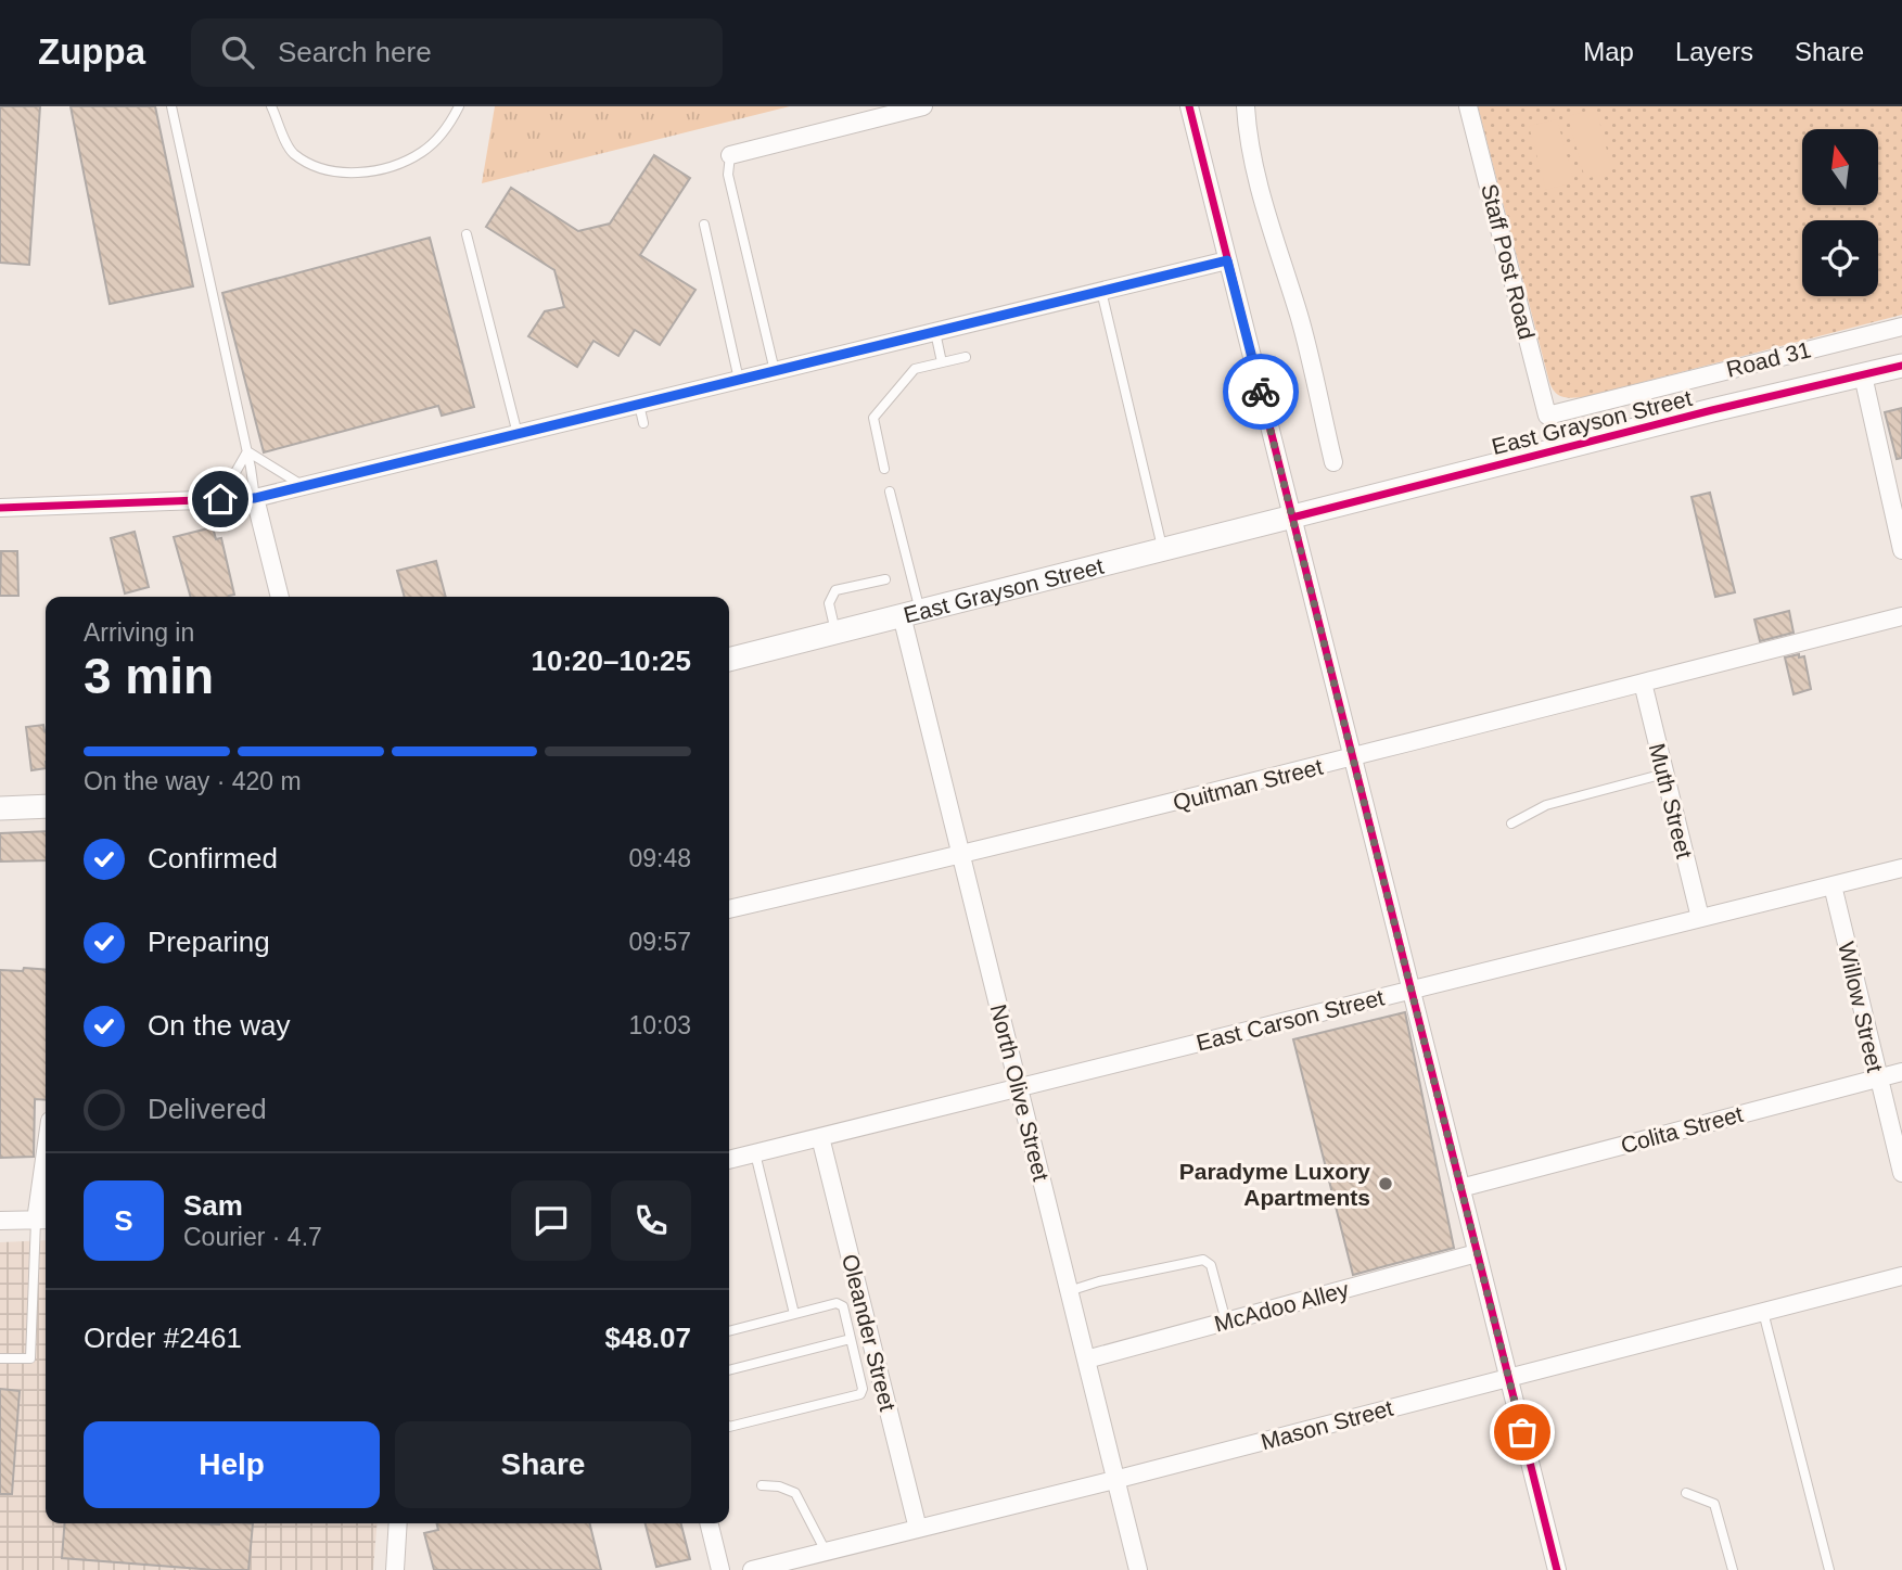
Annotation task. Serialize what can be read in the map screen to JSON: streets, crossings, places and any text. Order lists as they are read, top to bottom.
{
  "streets": {
    "street": [
      "Staff Post Road",
      "Road 31",
      "East Grayson Street",
      "Quitman Street",
      "Muth Street",
      "Willow Street",
      "East Carson Street",
      "North Olive Street",
      "Colita Street",
      "McAdoo Alley",
      "Oleander Street",
      "Mason Street"
    ]
  },
  "crossings": [
    ["Staff Post Road", "Road 31"],
    ["East Grayson Street", "North Olive Street"],
    ["Quitman Street", "Muth Street"],
    ["Quitman Street", "North Olive Street"],
    ["Muth Street", "East Carson Street"],
    ["Willow Street", "East Carson Street"],
    ["Willow Street", "Colita Street"],
    ["East Carson Street", "North Olive Street"],
    ["East Carson Street", "Oleander Street"],
    ["North Olive Street", "McAdoo Alley"],
    ["North Olive Street", "Mason Street"],
    ["Oleander Street", "Mason Street"]
  ],
  "places": ["Paradyme Luxory Apartments"],
  "north": "top",
  "page": {
    "header": "Zuppa",
    "search": "Search here",
    "nav": ["Map", "Layers", "Share"],
    "heading": ["3 min", "Arriving in", "10:20–10:25"],
    "panel": [
      "Sam",
      "Courier · 4.7",
      "Order #2461",
      "$48.07"
    ],
    "bar": "On the way · 420 m",
    "list": [
      ["Confirmed", "09:48"],
      ["Preparing", "09:57"],
      ["On the way", "10:03"],
      "Delivered"
    ],
    "round": "S",
    "buttons": ["Help", "Share"]
  }
}
